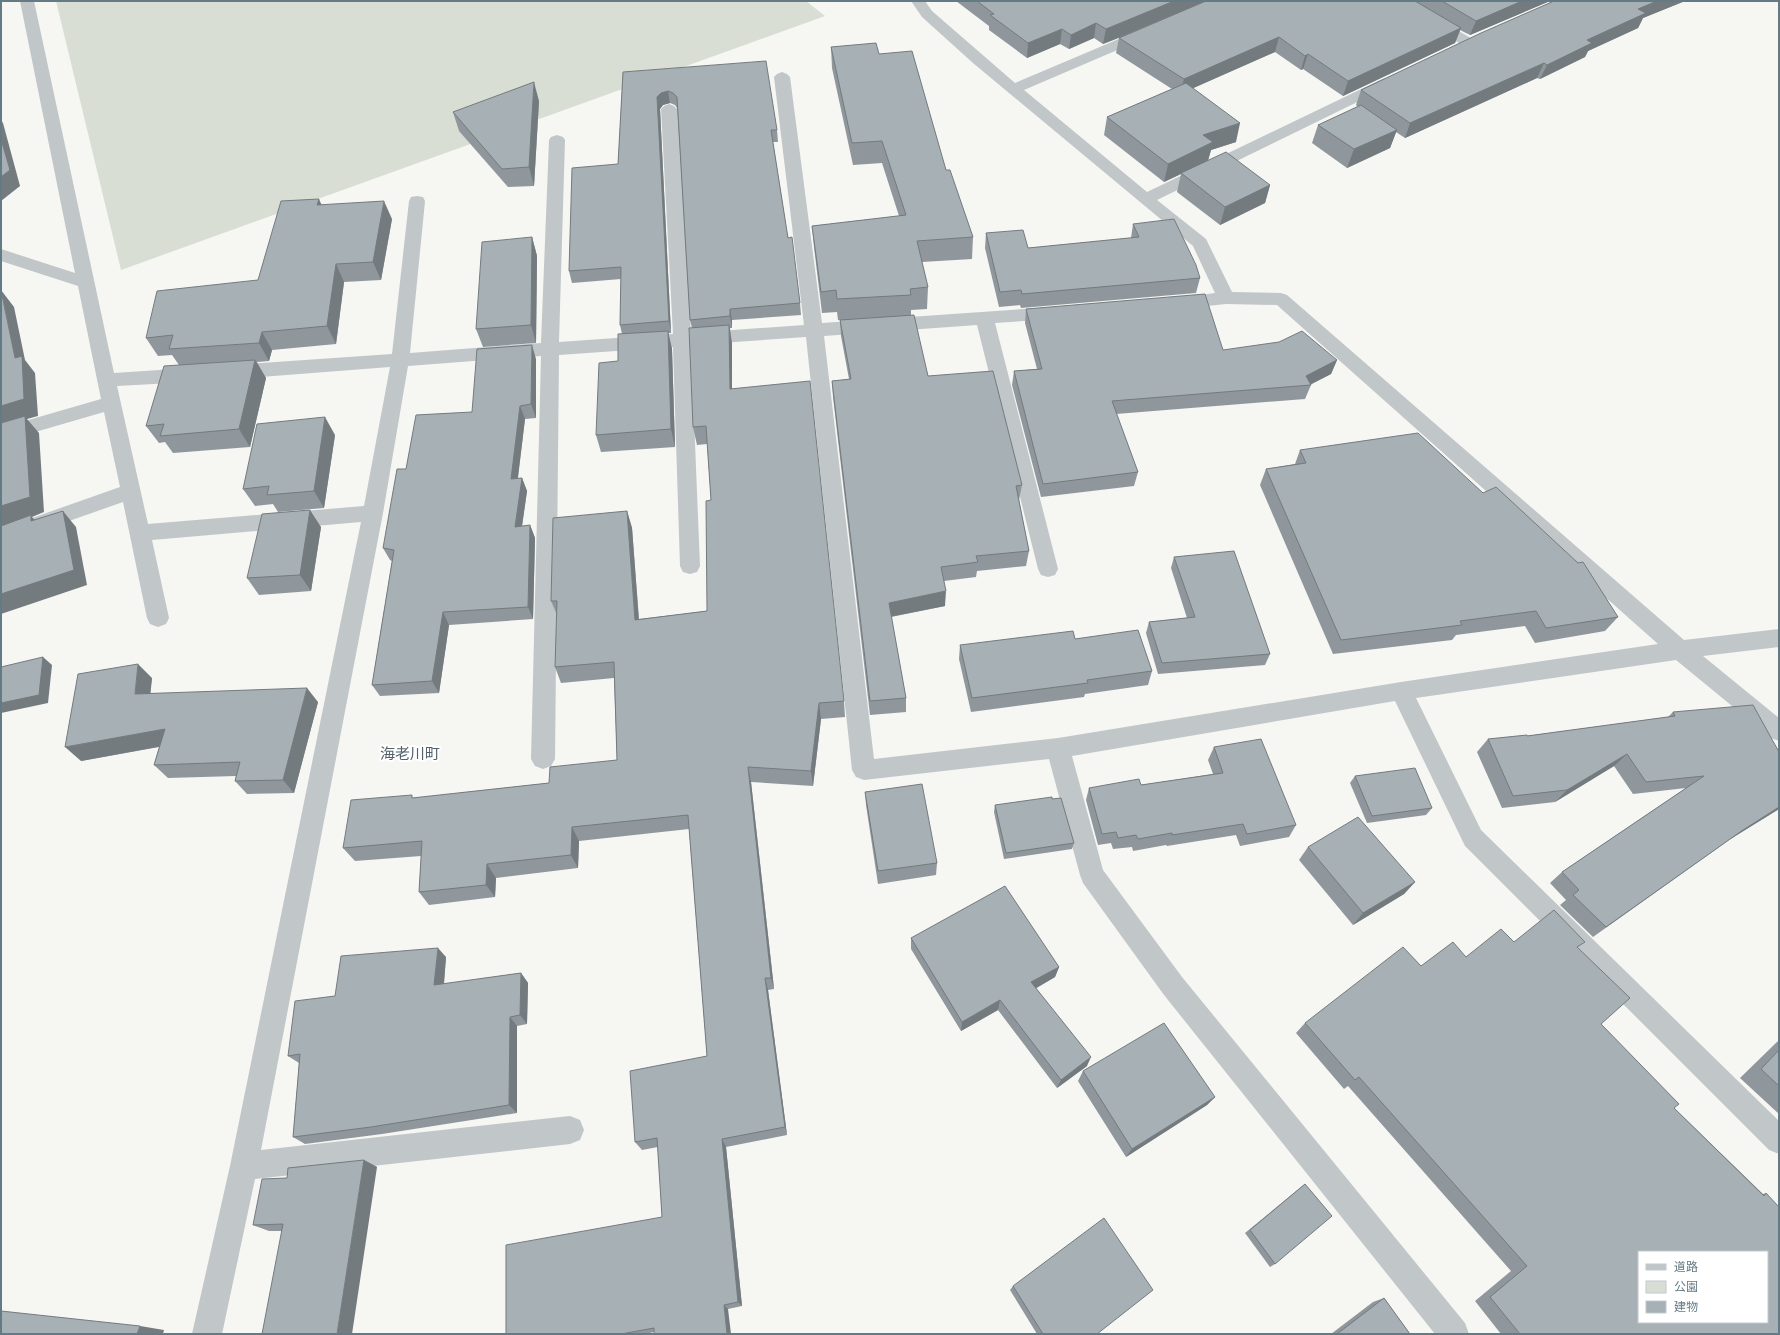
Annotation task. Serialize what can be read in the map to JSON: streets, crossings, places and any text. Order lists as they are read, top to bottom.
{
  "districts": ["海老川町"],
  "legend": ["道路", "公園", "建物"]
}
